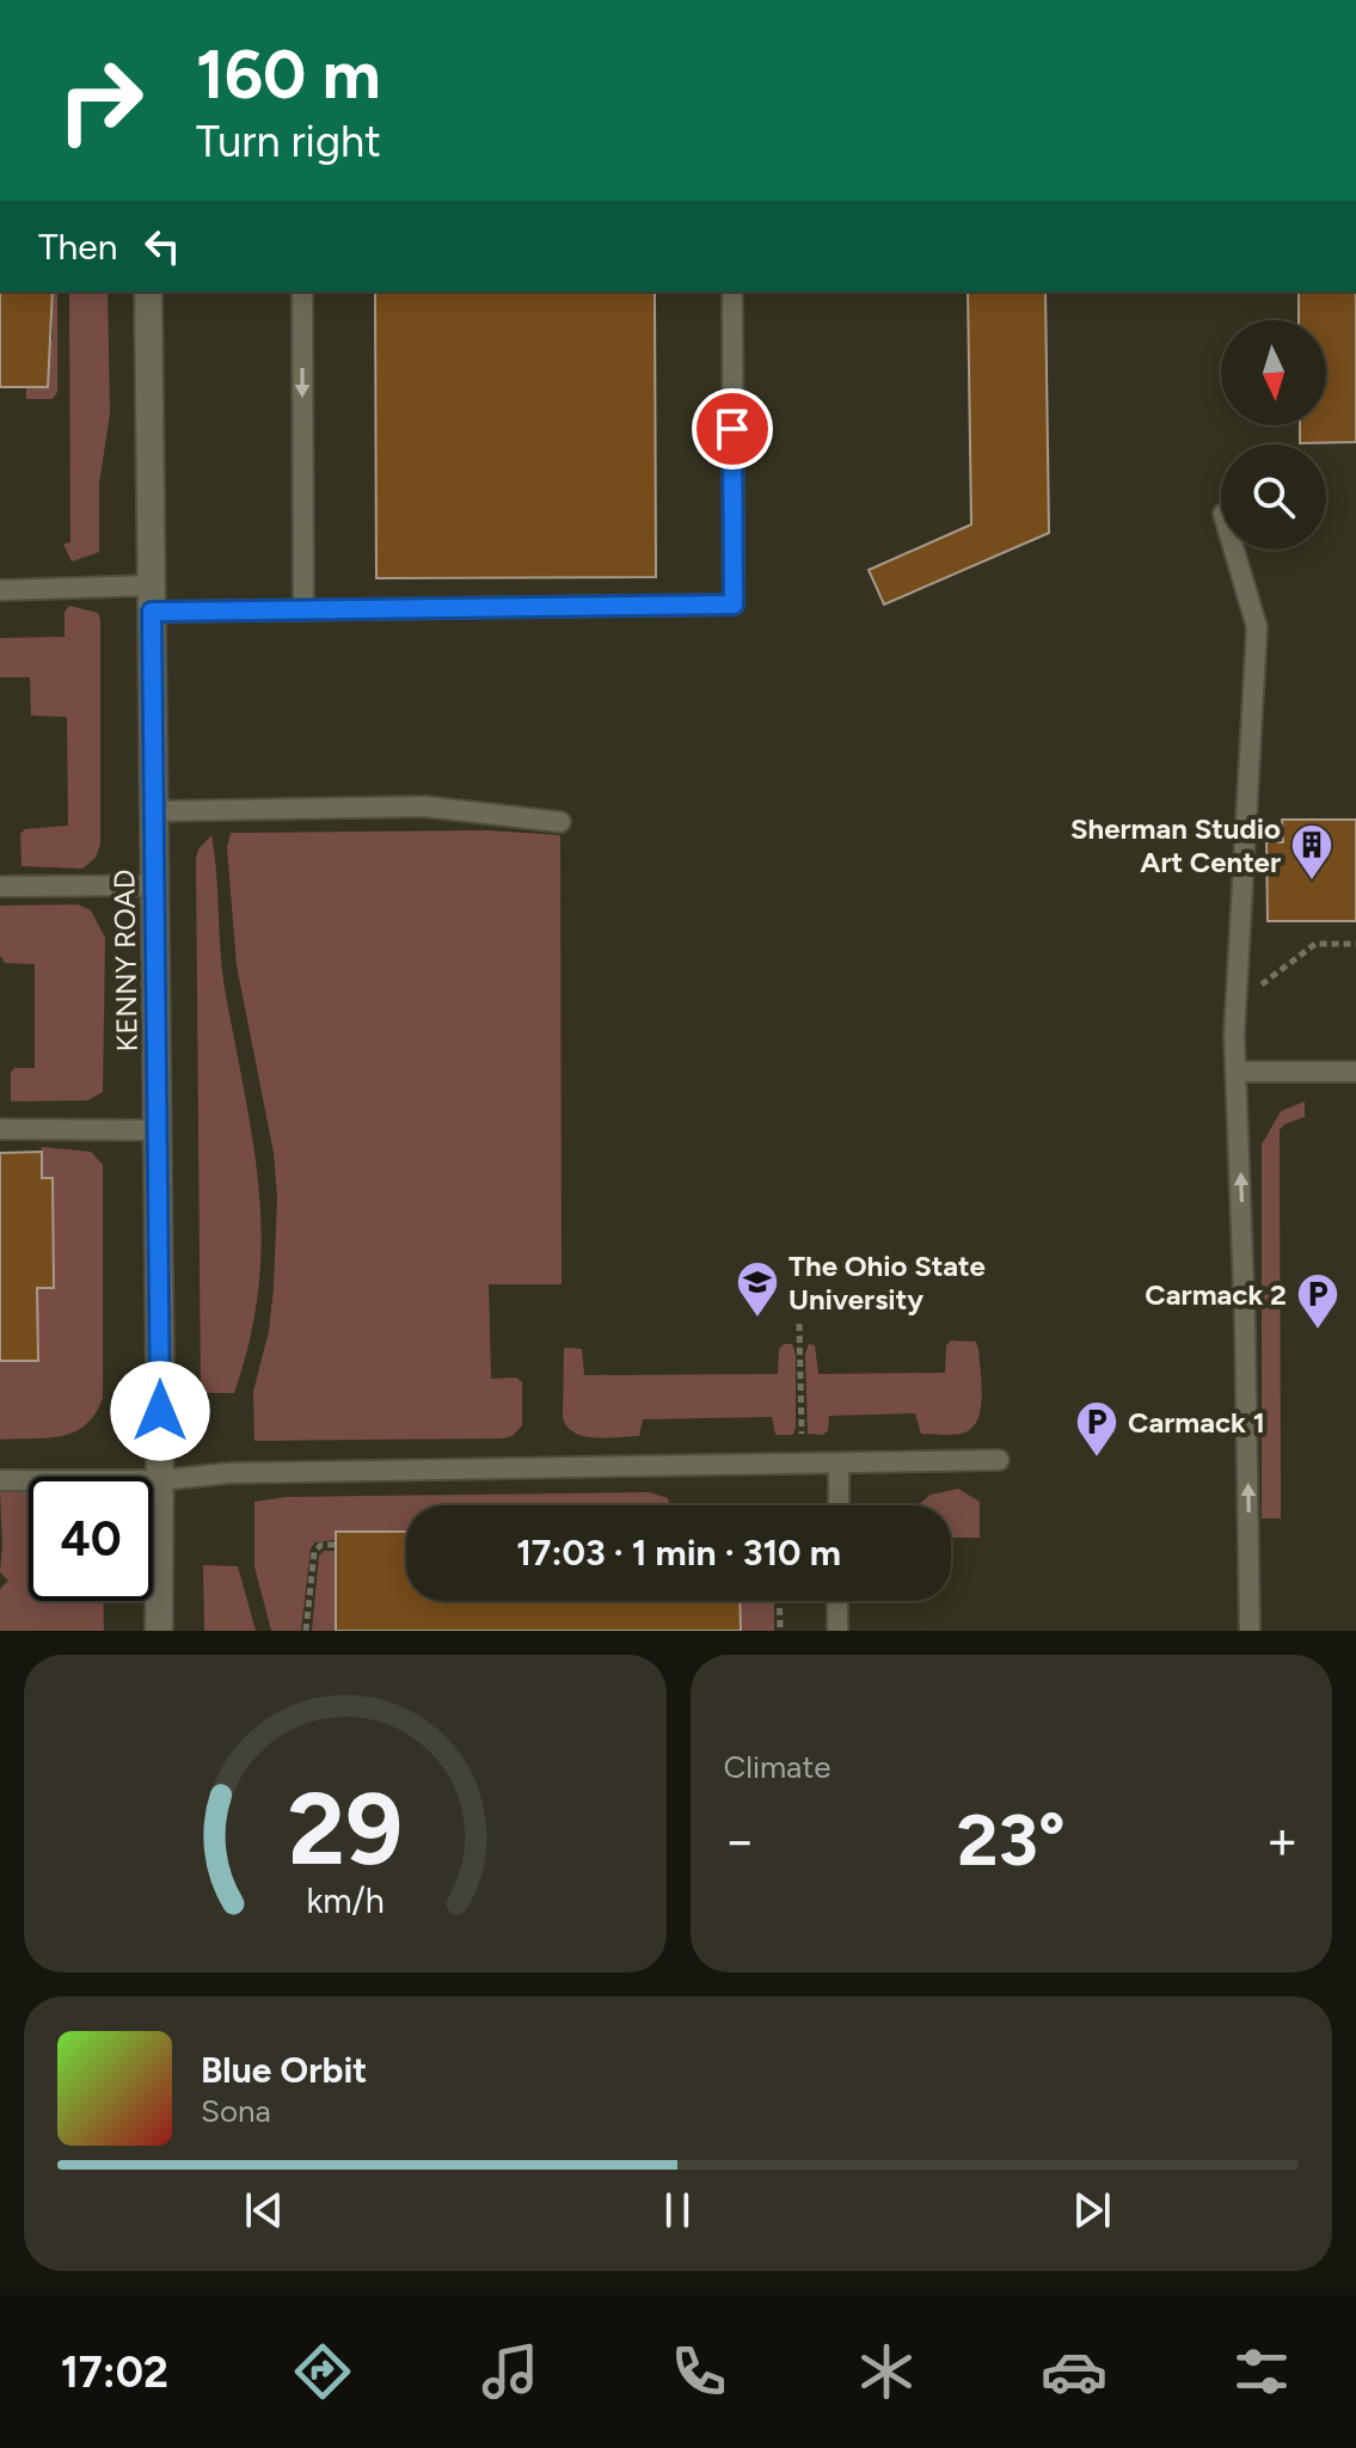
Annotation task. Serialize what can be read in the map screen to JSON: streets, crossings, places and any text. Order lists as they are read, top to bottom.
{
  "streets": {
    "street": ["KENNY ROAD"]
  },
  "places": {
    "building": ["Sherman Studio Art Center"],
    "school or university": ["The Ohio State University"],
    "parking": ["Carmack 2", "Carmack 1"]
  },
  "north": "bottom",
  "page": {
    "turn": ["160 m", "Turn right"],
    "then": "Then",
    "limit": "40",
    "trip": "17:03 · 1 min · 310 m",
    "tile": "Climate",
    "heat": ["−", "23°", "+"],
    "song": ["Blue Orbit", "Sona"],
    "tabs": "17:02",
    "gauge": ["29", "km/h"]
  }
}
